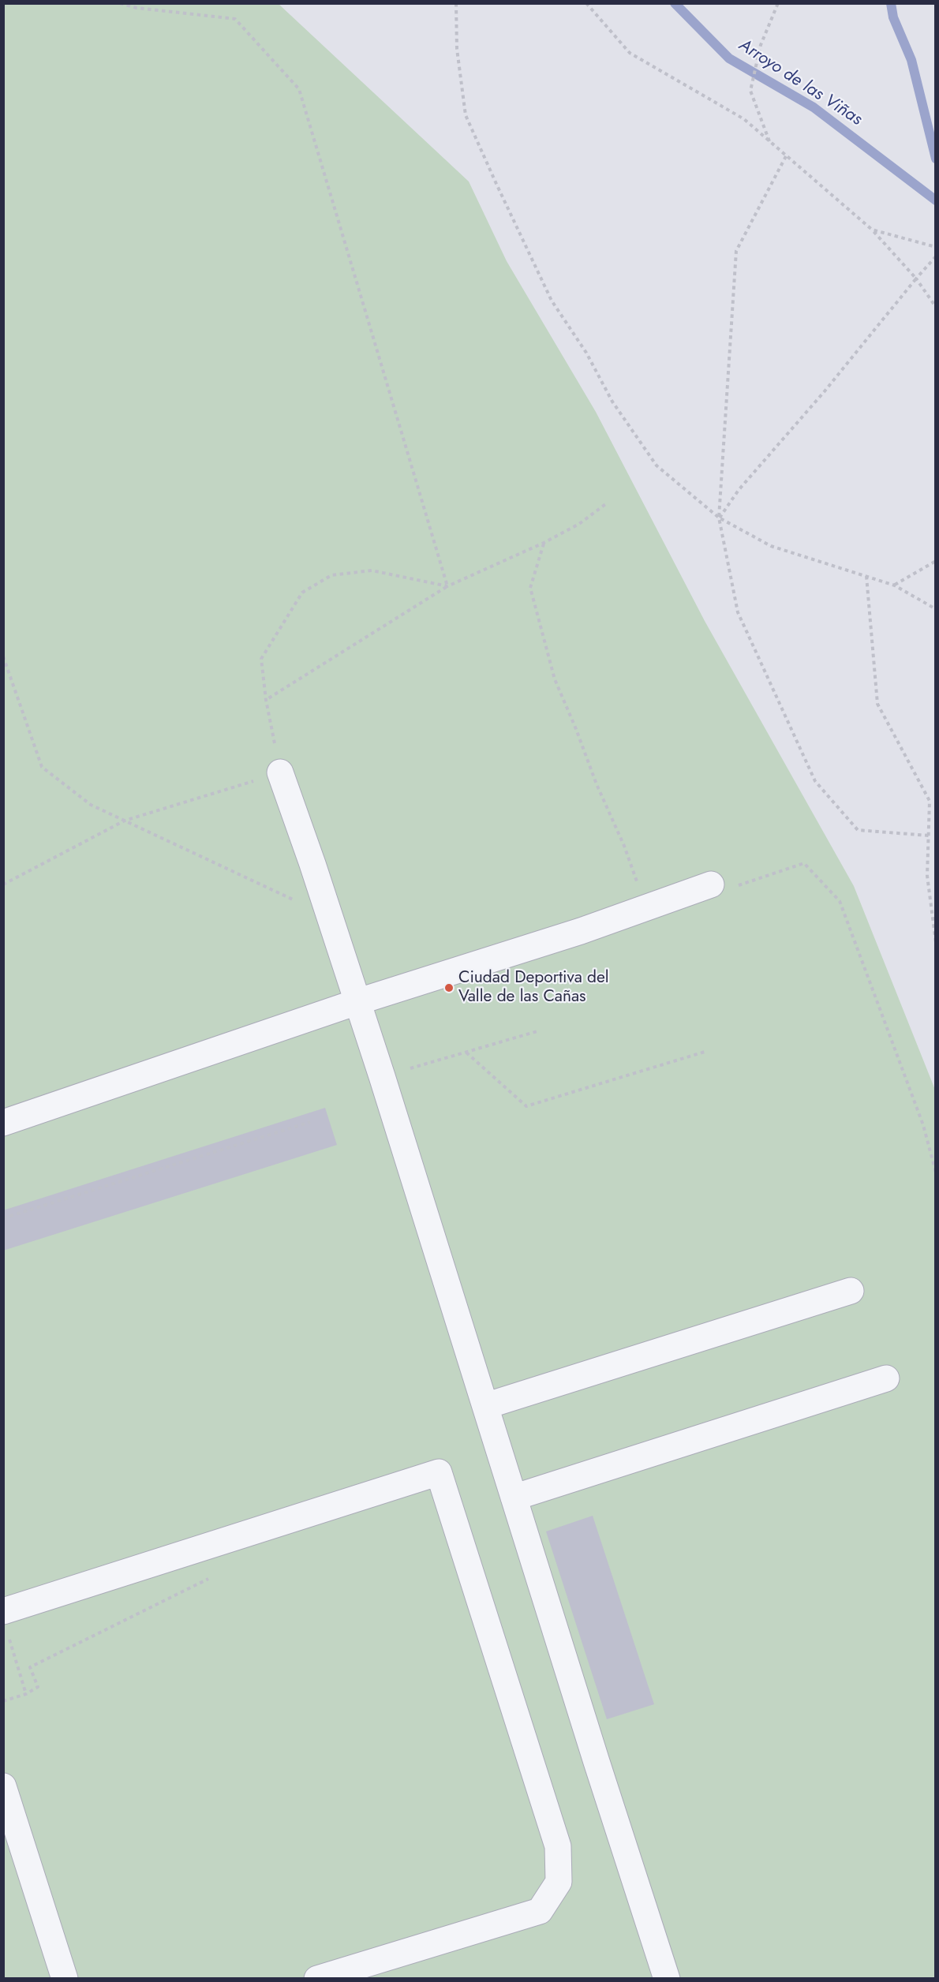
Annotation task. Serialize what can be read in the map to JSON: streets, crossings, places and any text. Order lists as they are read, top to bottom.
{
  "water": ["Arroyo de las Viñas"],
  "places": ["Ciudad Deportiva del Valle de las Cañas"]
}
